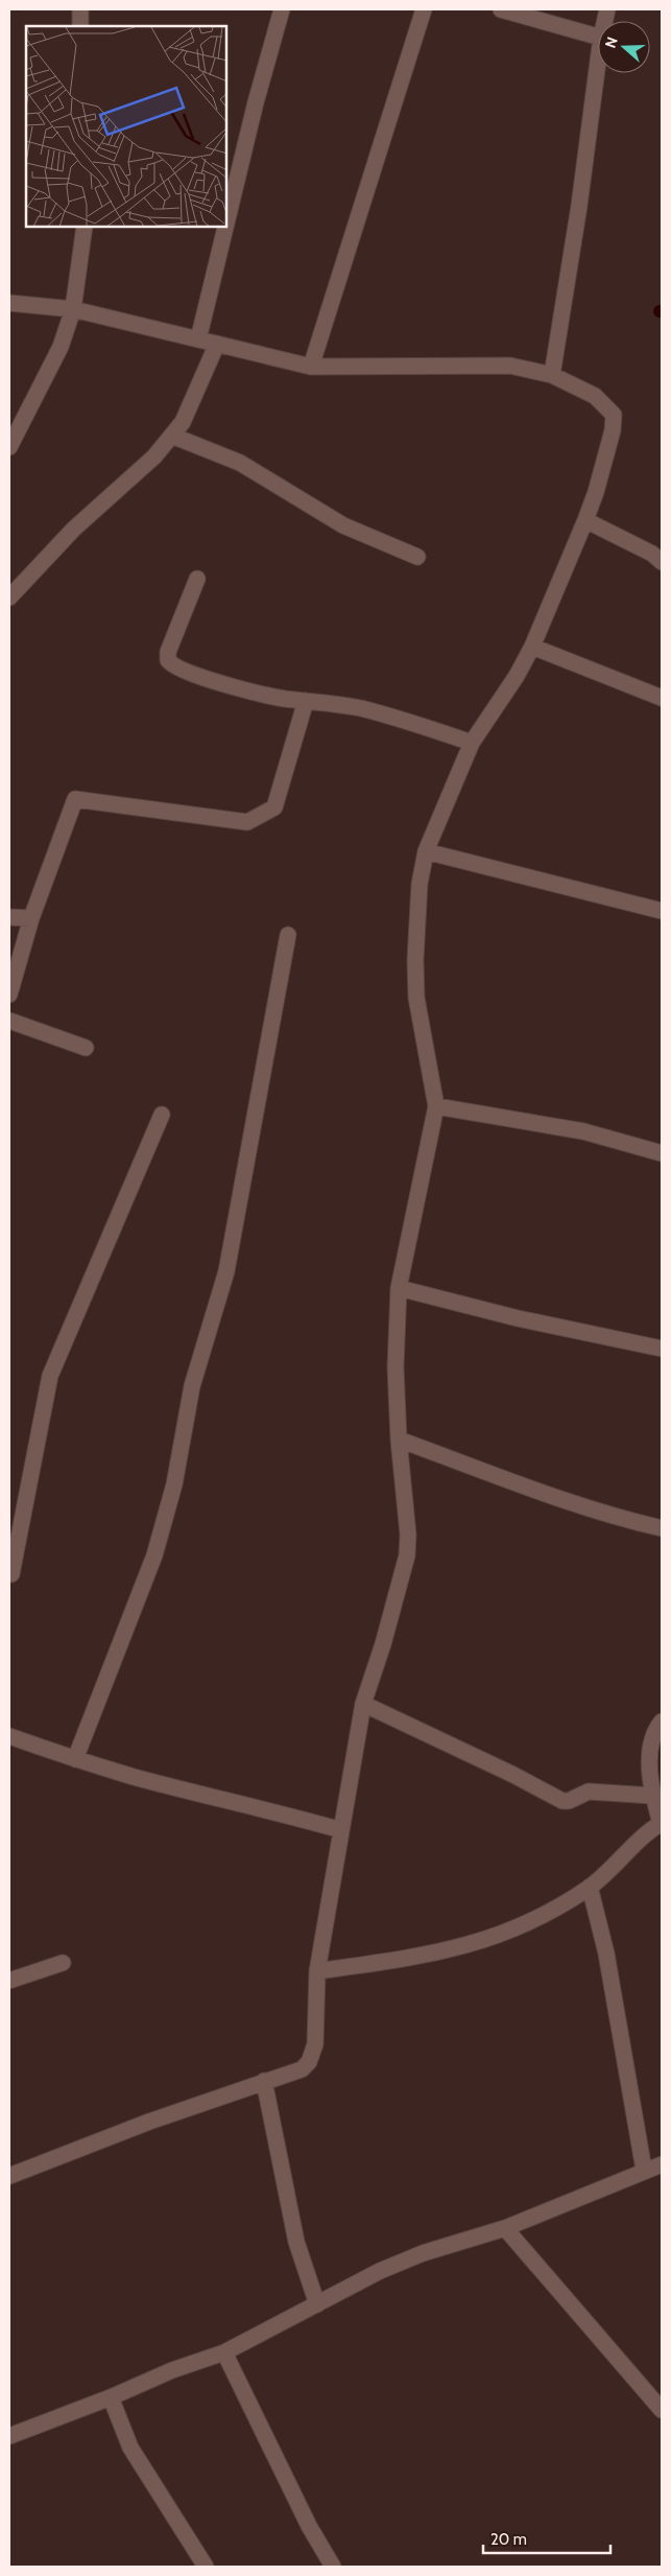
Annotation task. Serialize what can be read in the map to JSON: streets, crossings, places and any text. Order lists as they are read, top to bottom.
{
  "scale_bar": "20 m",
  "north": "left"
}
